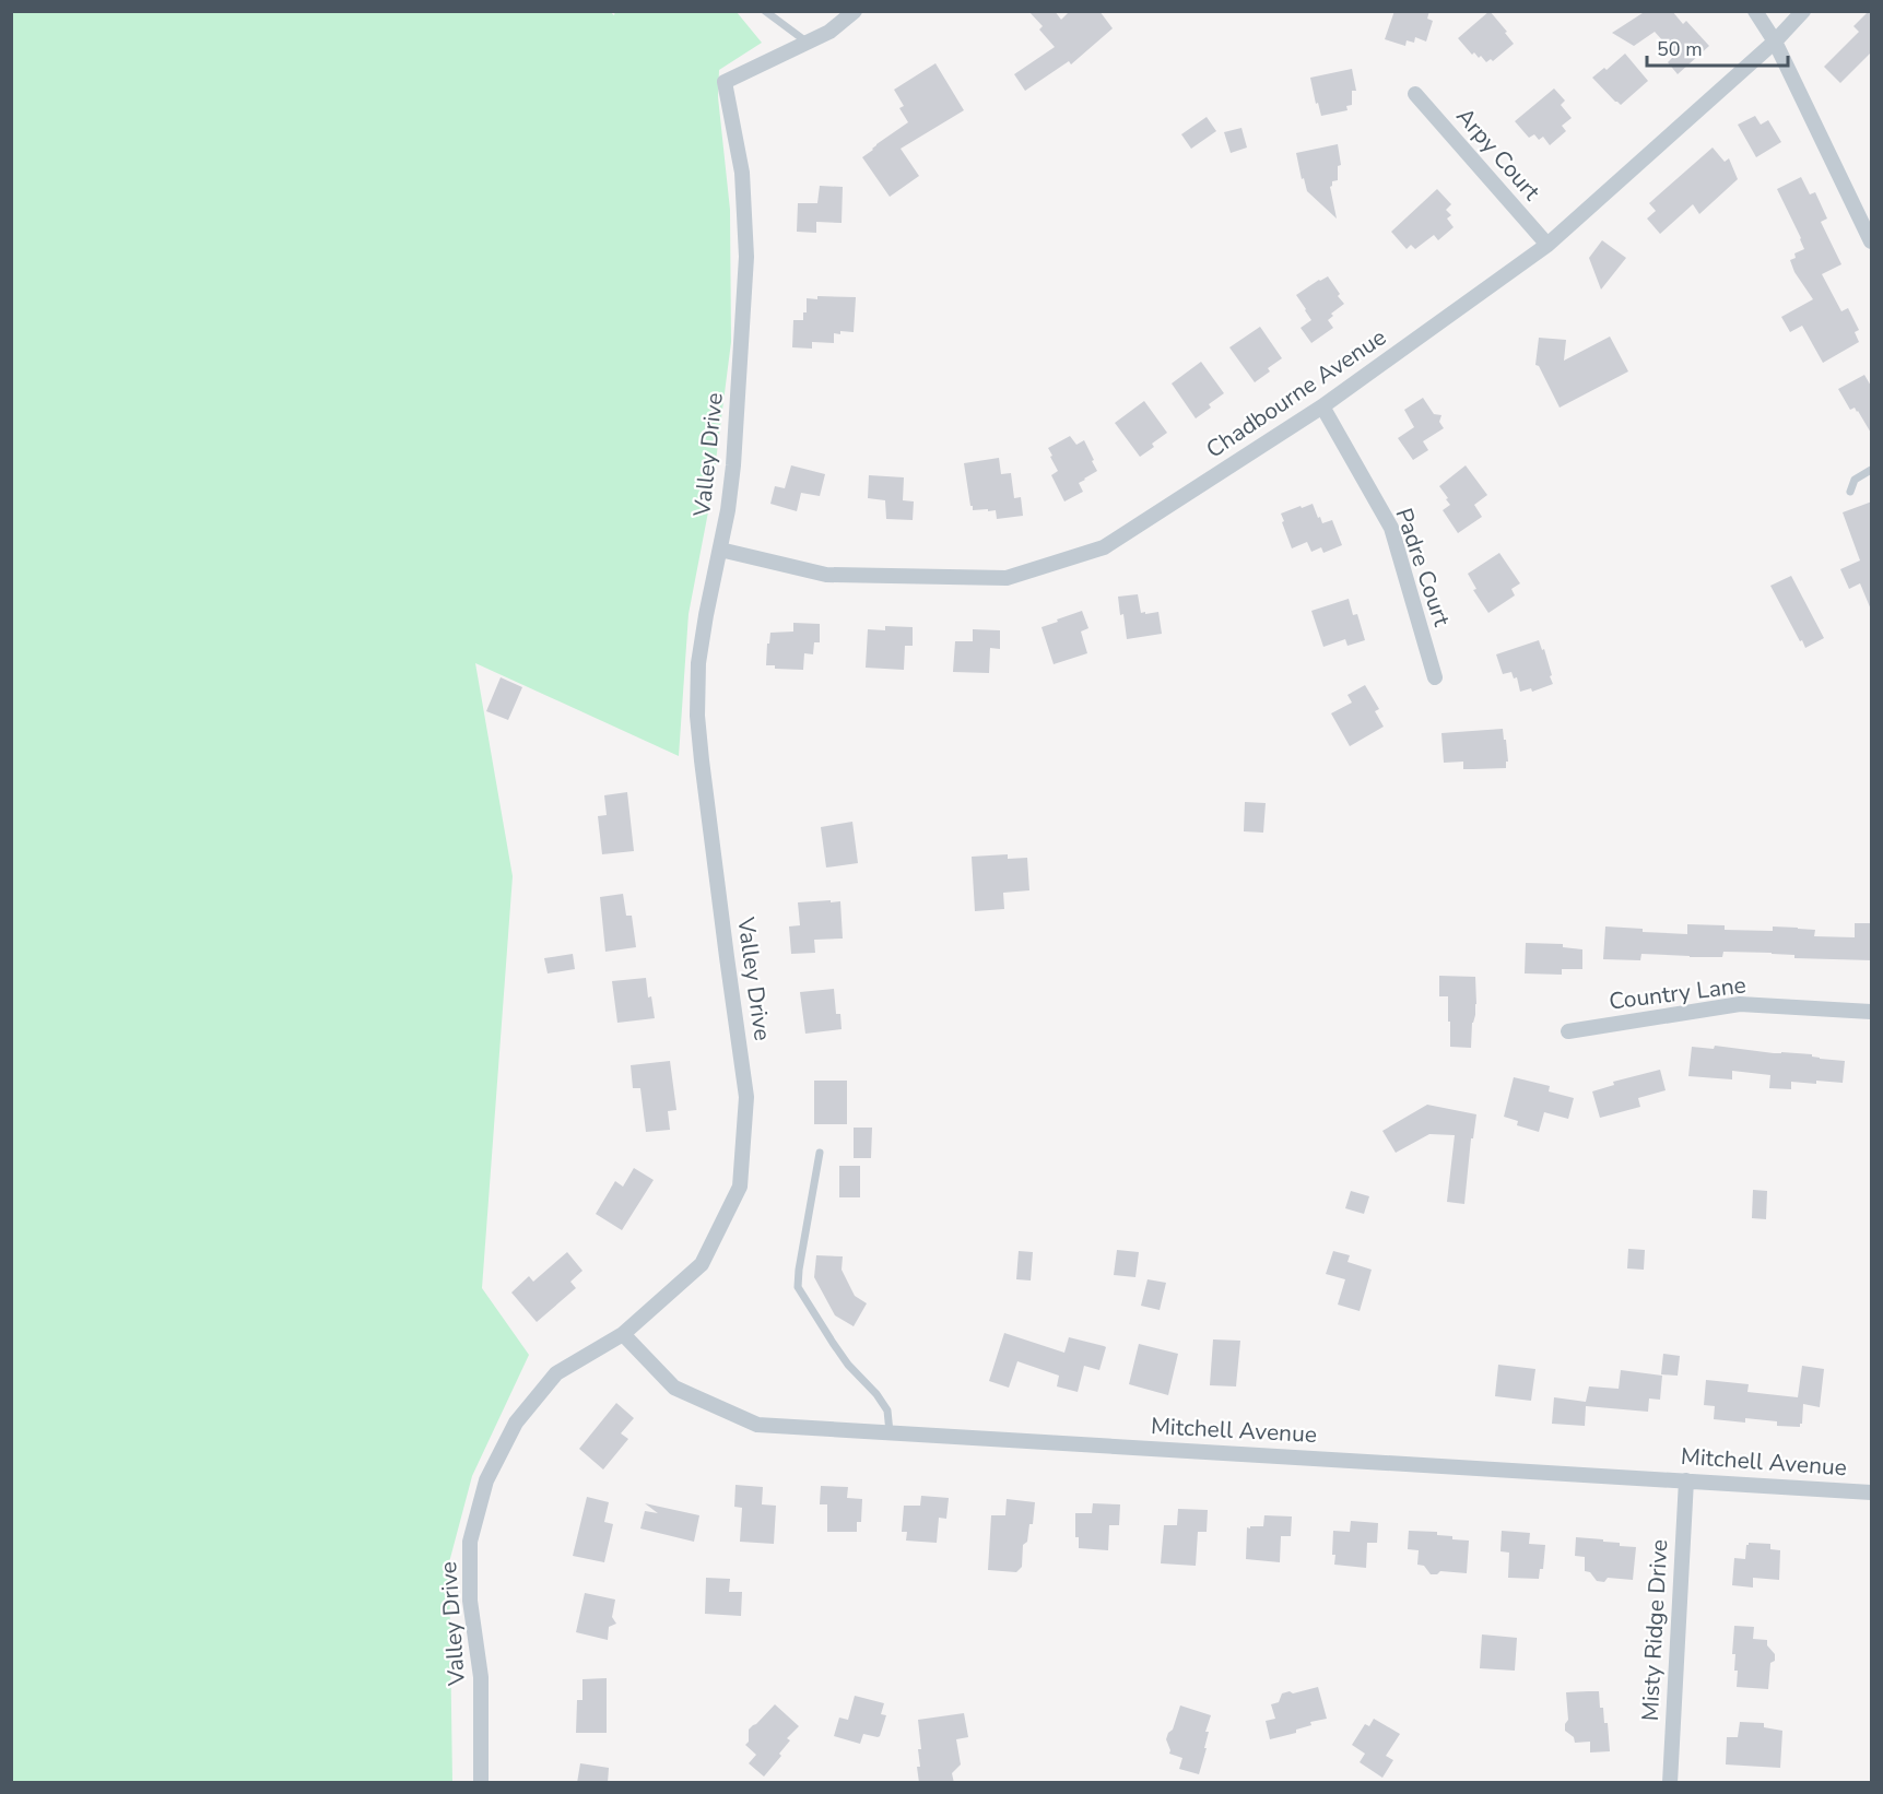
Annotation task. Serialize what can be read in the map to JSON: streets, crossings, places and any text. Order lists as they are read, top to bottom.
{
  "streets": {
    "street": [
      "Arpy Court",
      "Chadbourne Avenue",
      "Valley Drive",
      "Padre Court",
      "Country Lane",
      "Mitchell Avenue",
      "Misty Ridge Drive"
    ]
  },
  "crossings": [
    ["Arpy Court", "Chadbourne Avenue"],
    ["Chadbourne Avenue", "Valley Drive"],
    ["Chadbourne Avenue", "Padre Court"],
    ["Valley Drive", "Mitchell Avenue"],
    ["Mitchell Avenue", "Misty Ridge Drive"]
  ],
  "scale_bar": "50 m"
}
